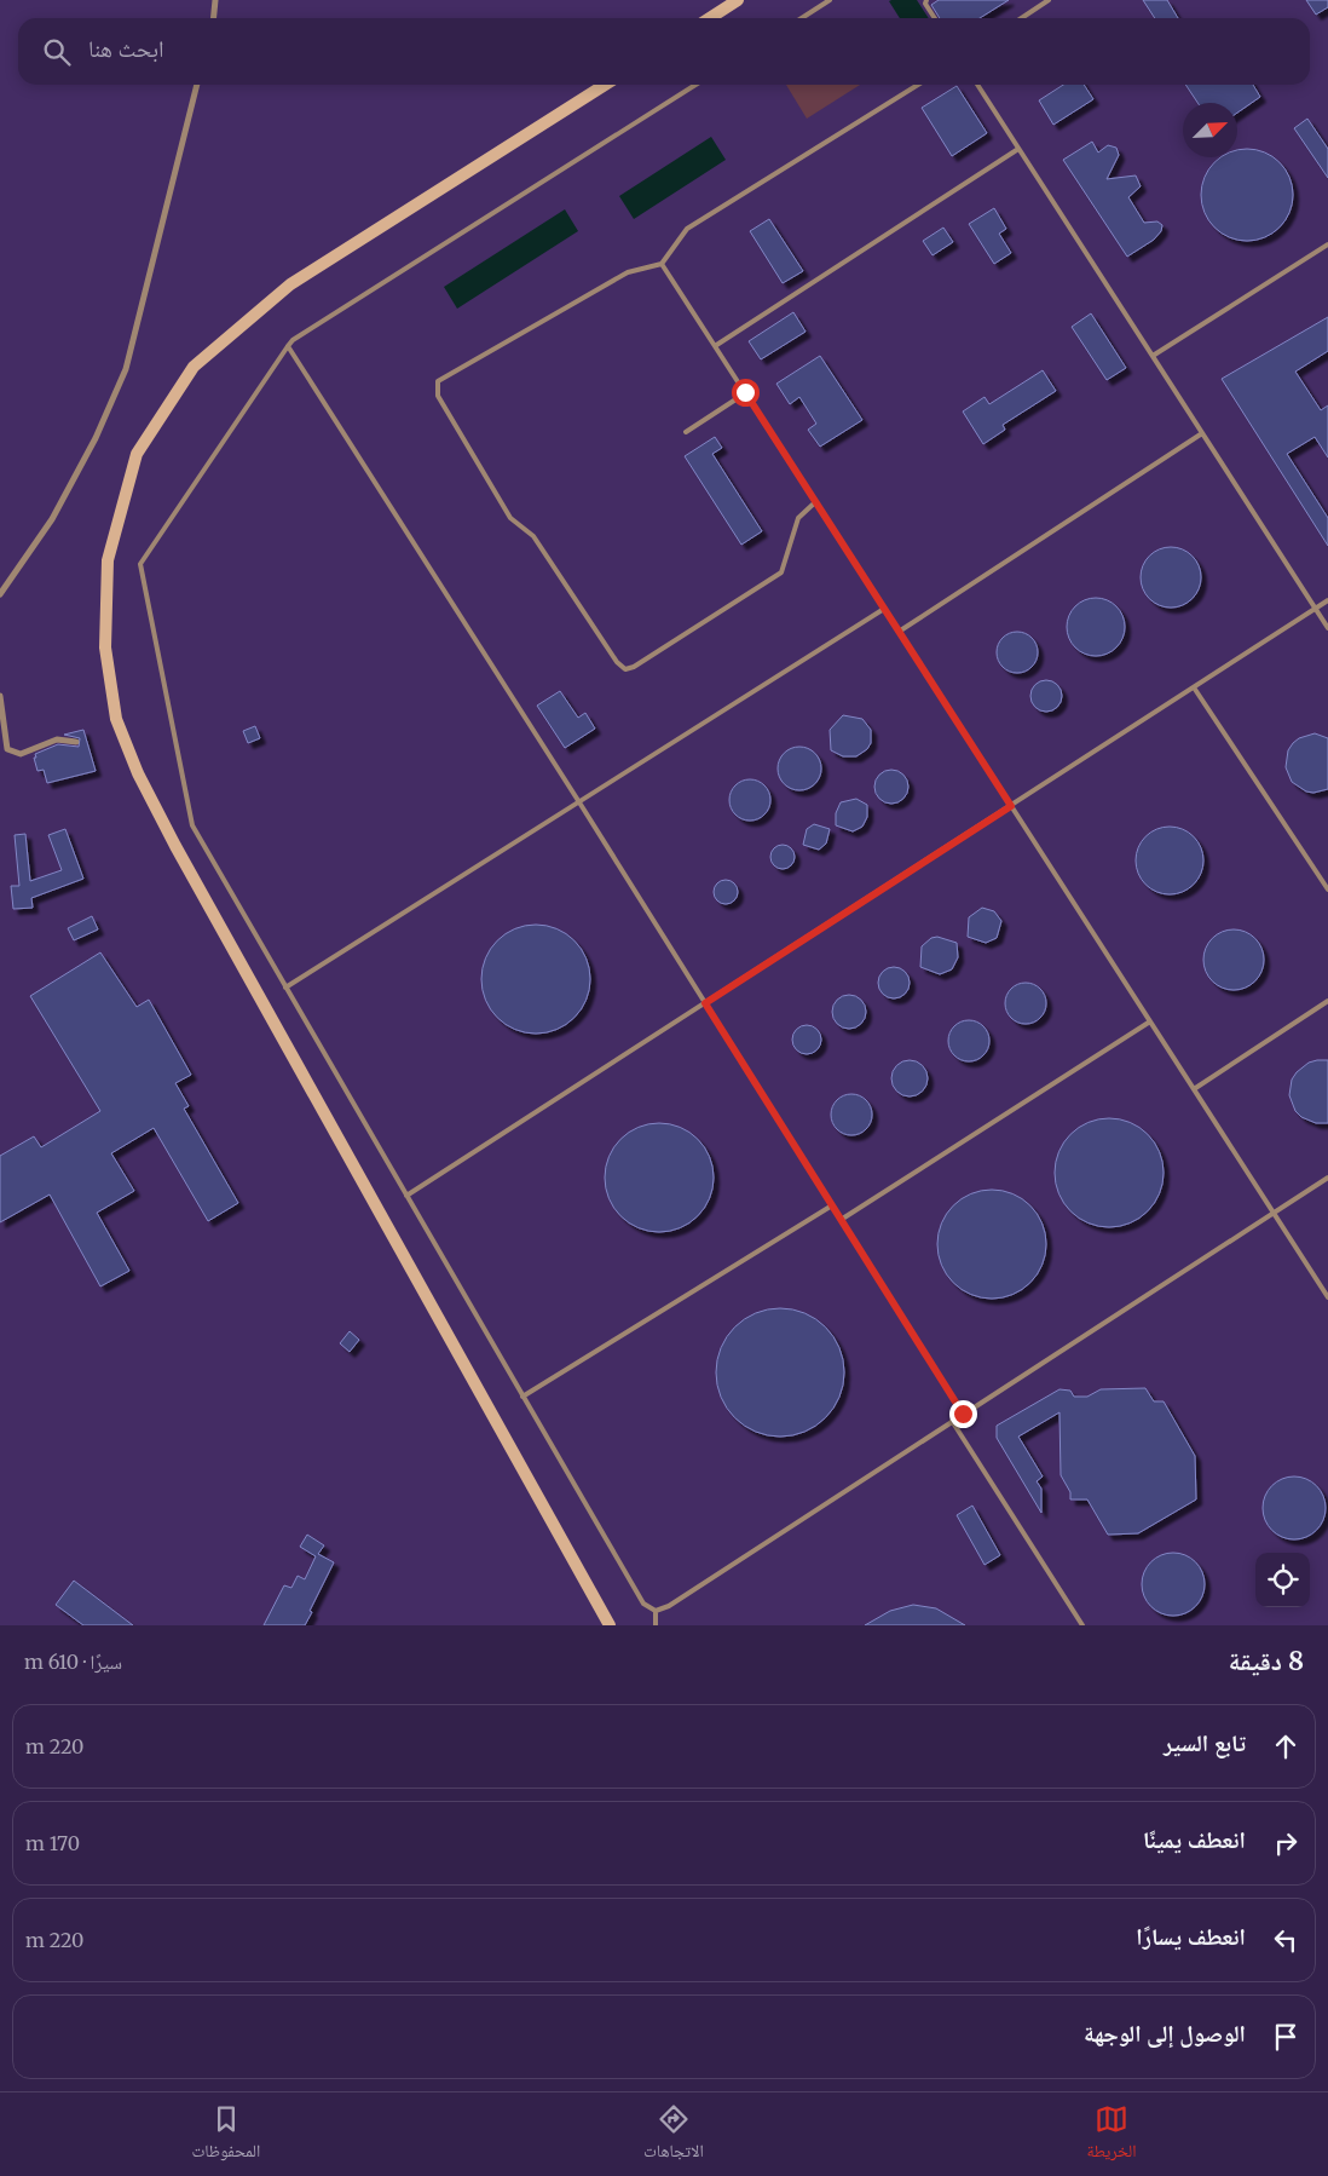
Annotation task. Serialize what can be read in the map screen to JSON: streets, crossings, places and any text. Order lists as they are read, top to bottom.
{
  "north": "top right",
  "page": {
    "search": "ابحث هنا",
    "heading": ["8 دقيقة", "سيرًا · 610 m"],
    "list": [
      ["تابع السير", "220 m"],
      ["انعطف يمينًا", "170 m"],
      ["انعطف يسارًا", "220 m"],
      "الوصول إلى الوجهة"
    ],
    "nav": ["الخريطة", "الاتجاهات", "المحفوظات"]
  }
}
